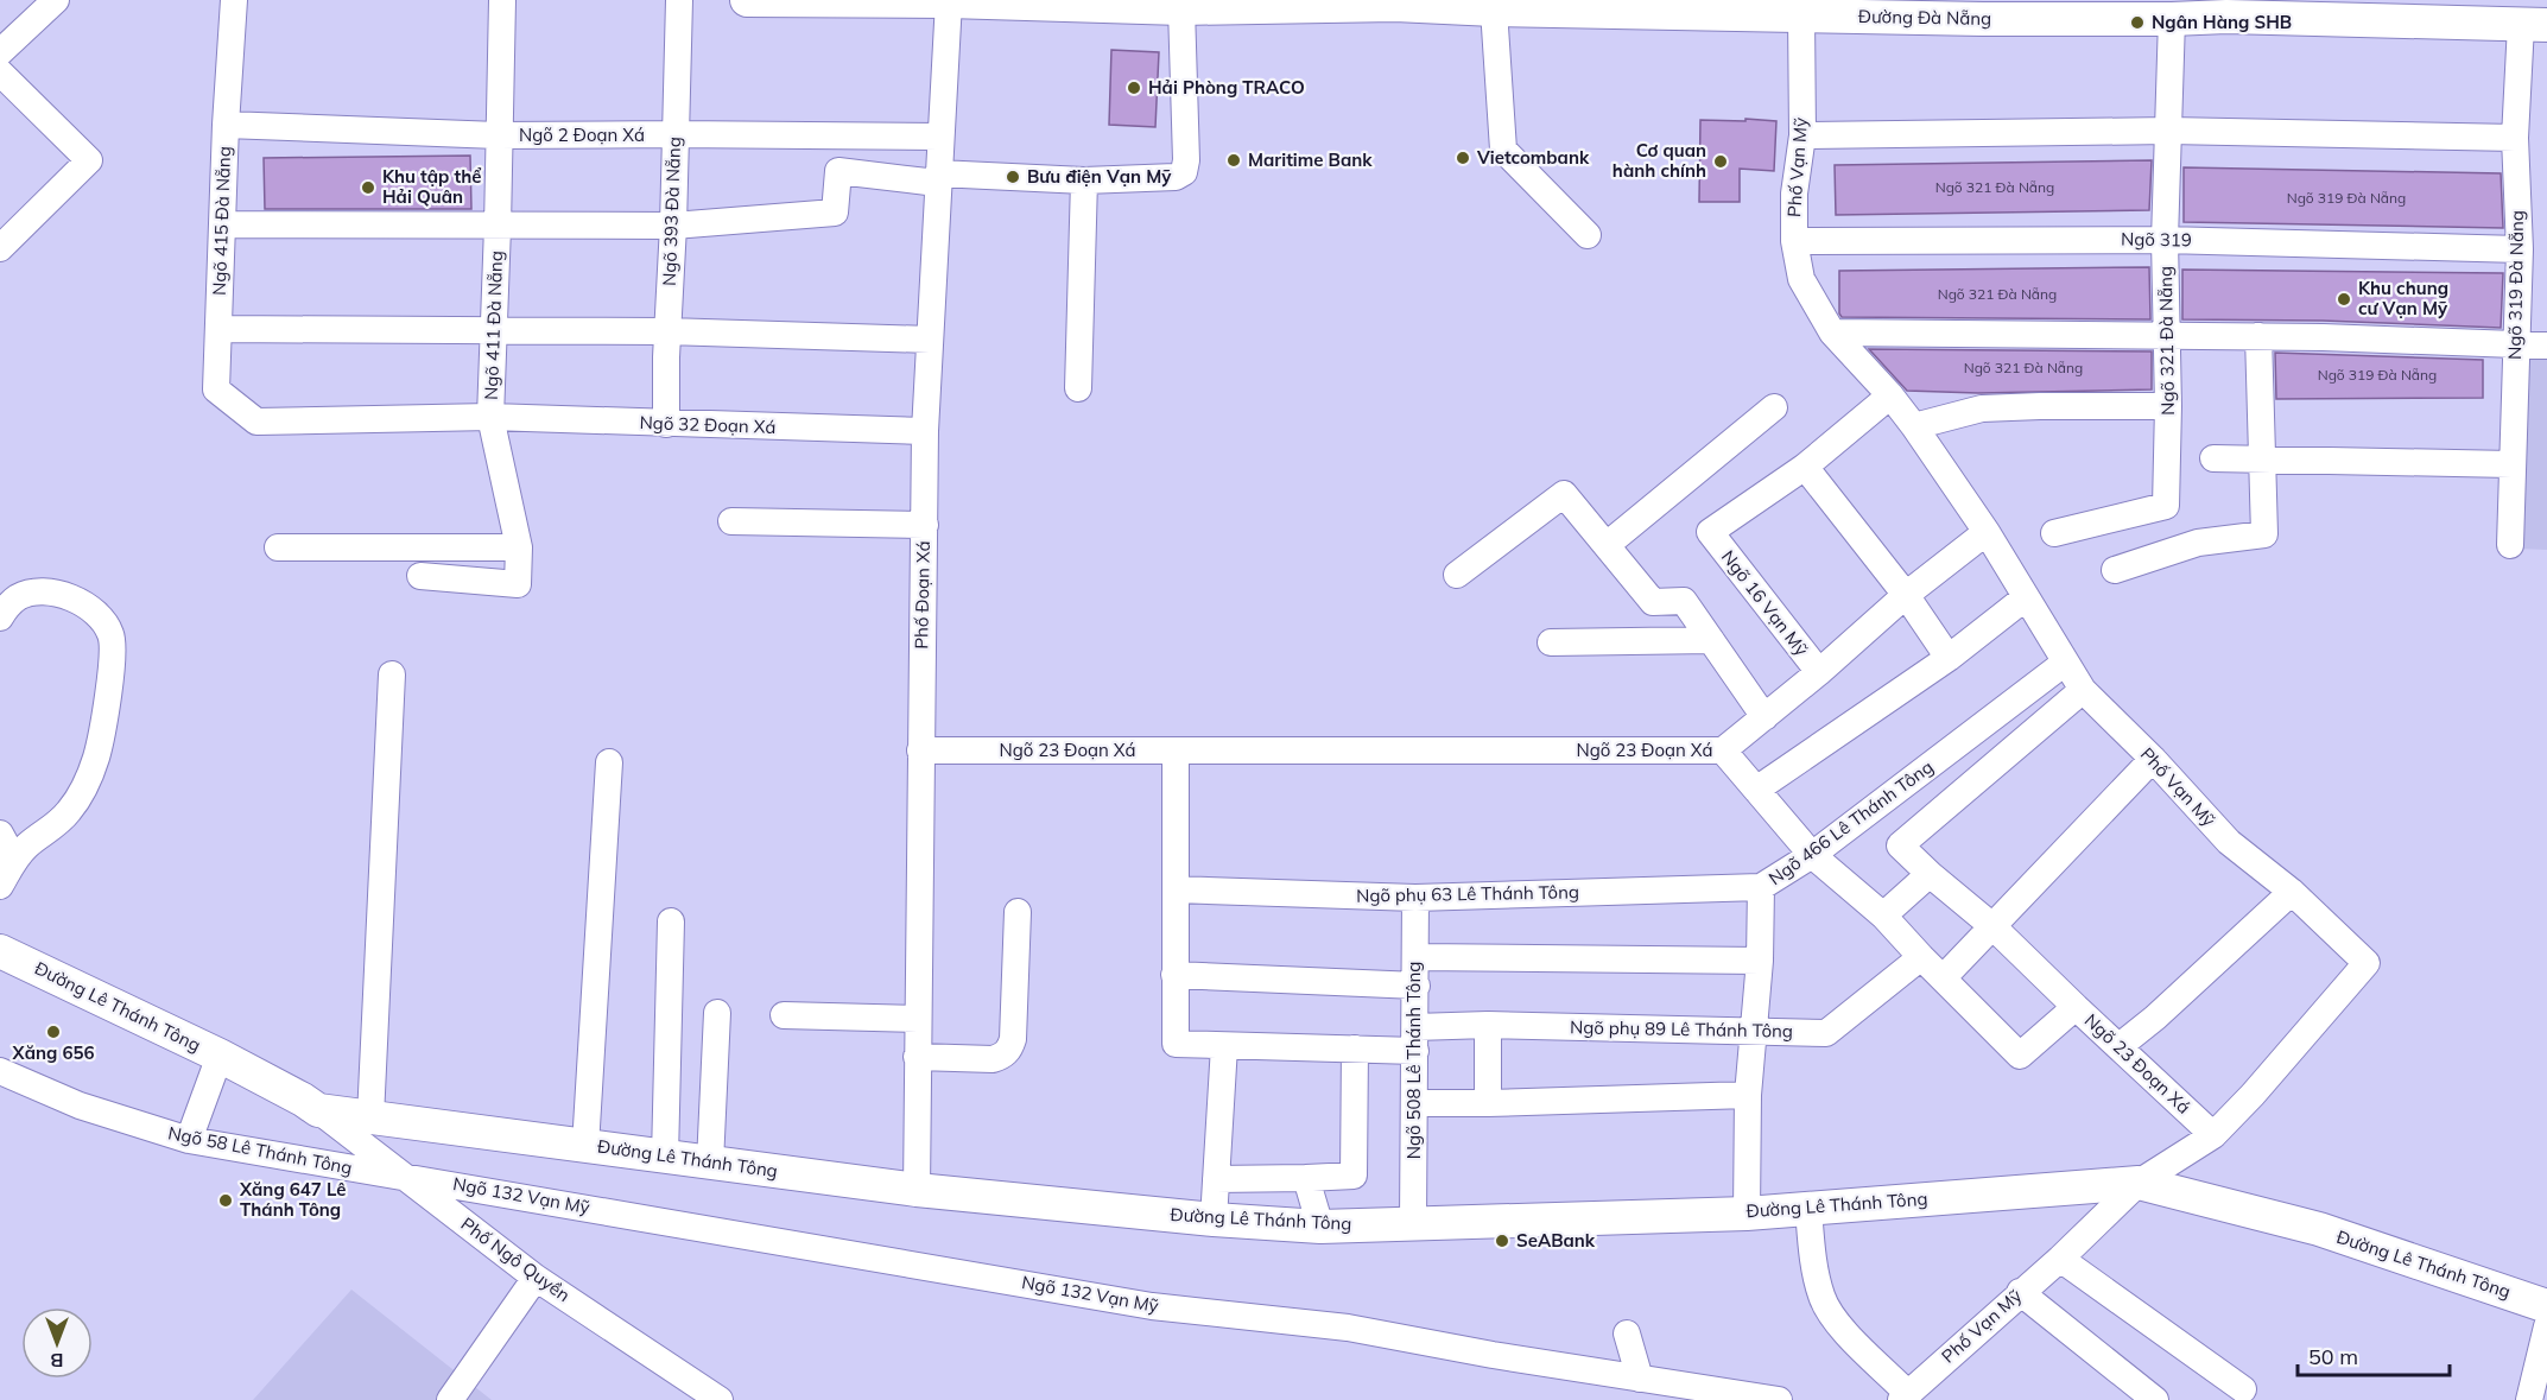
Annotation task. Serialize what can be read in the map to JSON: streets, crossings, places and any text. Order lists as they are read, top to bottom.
{
  "streets": {
    "main road": ["Đường Đà Nẵng", "Đường Lê Thánh Tông"],
    "street": [
      "Ngõ 2 Đoạn Xá",
      "Phố Vạn Mỹ",
      "Ngõ 393 Đà Nẵng",
      "Ngõ 415 Đà Nẵng",
      "Ngõ 319",
      "Ngõ 319 Đà Nẵng",
      "Ngõ 411 Đà Nẵng",
      "Ngõ 321 Đà Nẵng",
      "Ngõ 32 Đoạn Xá",
      "Phố Đoạn Xá",
      "Ngõ 16 Vạn Mỹ",
      "Ngõ 23 Đoạn Xá",
      "Ngõ 466 Lê Thánh Tông",
      "Ngõ phụ 63 Lê Thánh Tông",
      "Ngõ phụ 89 Lê Thánh Tông",
      "Ngõ 508 Lê Thánh Tông",
      "Ngõ 58 Lê Thánh Tông",
      "Ngõ 132 Vạn Mỹ",
      "Phố Ngô Quyền"
    ]
  },
  "crossings": [
    ["Đường Đà Nẵng", "Phố Vạn Mỹ"],
    ["Đường Đà Nẵng", "Ngõ 319 Đà Nẵng"],
    ["Đường Đà Nẵng", "Ngõ 321 Đà Nẵng"],
    ["Đường Đà Nẵng", "Phố Đoạn Xá"],
    ["Ngõ 2 Đoạn Xá", "Ngõ 393 Đà Nẵng"],
    ["Ngõ 2 Đoạn Xá", "Ngõ 415 Đà Nẵng"],
    ["Ngõ 2 Đoạn Xá", "Ngõ 411 Đà Nẵng"],
    ["Ngõ 2 Đoạn Xá", "Phố Đoạn Xá"],
    ["Phố Vạn Mỹ", "Ngõ 319"],
    ["Phố Vạn Mỹ", "Ngõ 16 Vạn Mỹ"],
    ["Phố Vạn Mỹ", "Ngõ 23 Đoạn Xá"],
    ["Phố Vạn Mỹ", "Ngõ 466 Lê Thánh Tông"],
    ["Phố Vạn Mỹ", "Đường Lê Thánh Tông"],
    ["Ngõ 393 Đà Nẵng", "Ngõ 32 Đoạn Xá"],
    ["Ngõ 415 Đà Nẵng", "Ngõ 411 Đà Nẵng"],
    ["Ngõ 319", "Ngõ 319 Đà Nẵng"],
    ["Ngõ 319", "Ngõ 321 Đà Nẵng"],
    ["Ngõ 411 Đà Nẵng", "Ngõ 32 Đoạn Xá"],
    ["Ngõ 32 Đoạn Xá", "Phố Đoạn Xá"],
    ["Phố Đoạn Xá", "Ngõ 23 Đoạn Xá"],
    ["Phố Đoạn Xá", "Đường Lê Thánh Tông"],
    ["Ngõ 23 Đoạn Xá", "Ngõ 466 Lê Thánh Tông"],
    ["Ngõ 23 Đoạn Xá", "Ngõ phụ 89 Lê Thánh Tông"],
    ["Ngõ 466 Lê Thánh Tông", "Ngõ phụ 63 Lê Thánh Tông"],
    ["Ngõ 466 Lê Thánh Tông", "Đường Lê Thánh Tông"],
    ["Ngõ 466 Lê Thánh Tông", "Ngõ phụ 89 Lê Thánh Tông"],
    ["Ngõ phụ 63 Lê Thánh Tông", "Ngõ phụ 89 Lê Thánh Tông"],
    ["Ngõ phụ 63 Lê Thánh Tông", "Ngõ 508 Lê Thánh Tông"],
    ["Đường Lê Thánh Tông", "Ngõ 508 Lê Thánh Tông"],
    ["Đường Lê Thánh Tông", "Phố Ngô Quyền"],
    ["Ngõ phụ 89 Lê Thánh Tông", "Ngõ 508 Lê Thánh Tông"],
    ["Ngõ 58 Lê Thánh Tông", "Ngõ 132 Vạn Mỹ"],
    ["Ngõ 58 Lê Thánh Tông", "Phố Ngô Quyền"],
    ["Ngõ 132 Vạn Mỹ", "Phố Ngô Quyền"]
  ],
  "places": [
    "Ngân Hàng SHB",
    "Hải Phòng TRACO",
    "Vietcombank",
    "Maritime Bank",
    "Cơ quan hành chính",
    "Bưu điện Vạn Mỹ",
    "Khu tập thể Hải Quân",
    "Khu chung cư Vạn Mỹ",
    "Xăng 656",
    "Xăng 647 Lê Thánh Tông",
    "SeABank"
  ],
  "house_numbers": [
    "Ngõ 321 Đà Nẵng",
    "Ngõ 319 Đà Nẵng",
    "Ngõ 321 Đà Nẵng",
    "Ngõ 321 Đà Nẵng",
    "Ngõ 319 Đà Nẵng"
  ],
  "scale_bar": "50 m",
  "north": "bottom"
}
